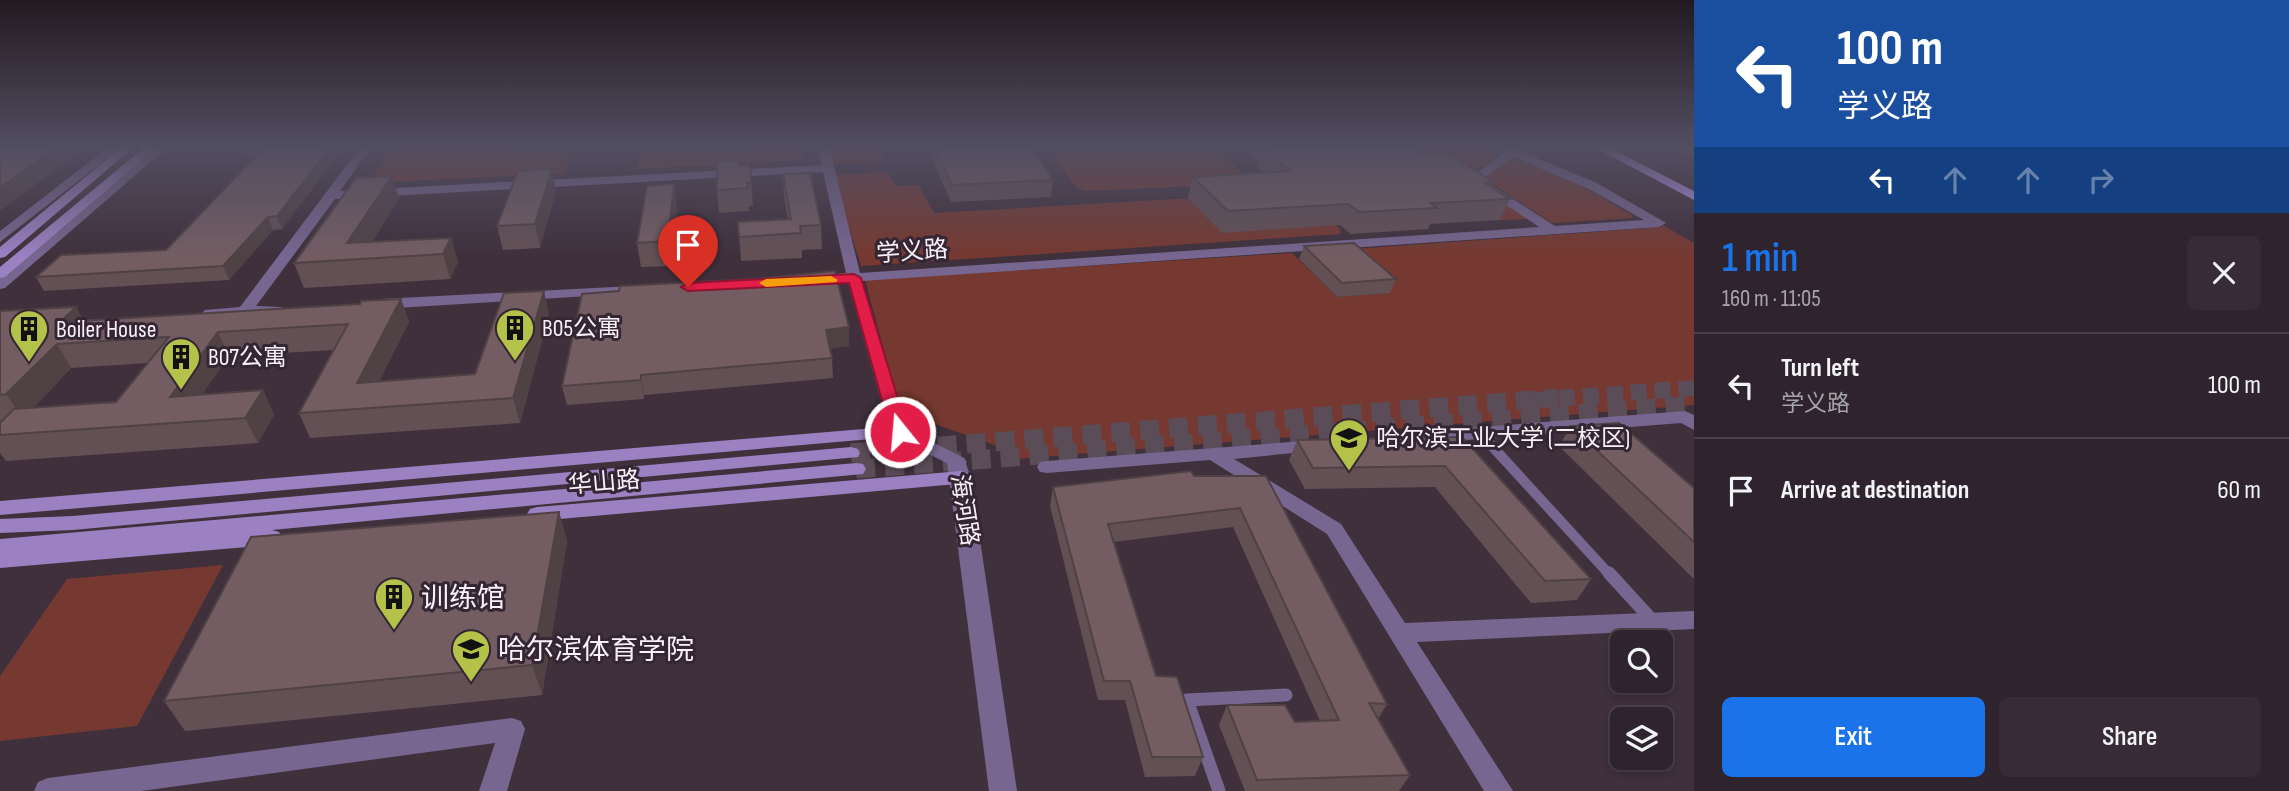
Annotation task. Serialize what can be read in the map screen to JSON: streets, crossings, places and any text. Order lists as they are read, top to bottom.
{
  "streets": {
    "main road": ["华山路"],
    "street": ["学义路", "海河路"]
  },
  "crossings": [
    ["华山路", "海河路"]
  ],
  "places": {
    "building": [
      "B05公寓",
      "Boiler House",
      "B07公寓",
      "训练馆"
    ],
    "school or university": ["哈尔滨工业大学 (二校区)", "哈尔滨体育学院"]
  },
  "page": {
    "turn": ["100 m", "学义路"],
    "heading": ["1 min", "160 m · 11:05"],
    "list": [
      {
        "name": "Turn left",
        "note": "学义路",
        "value": "100 m"
      },
      {
        "name": "Arrive at destination",
        "value": "60 m"
      }
    ],
    "buttons": ["Exit", "Share"]
  }
}
